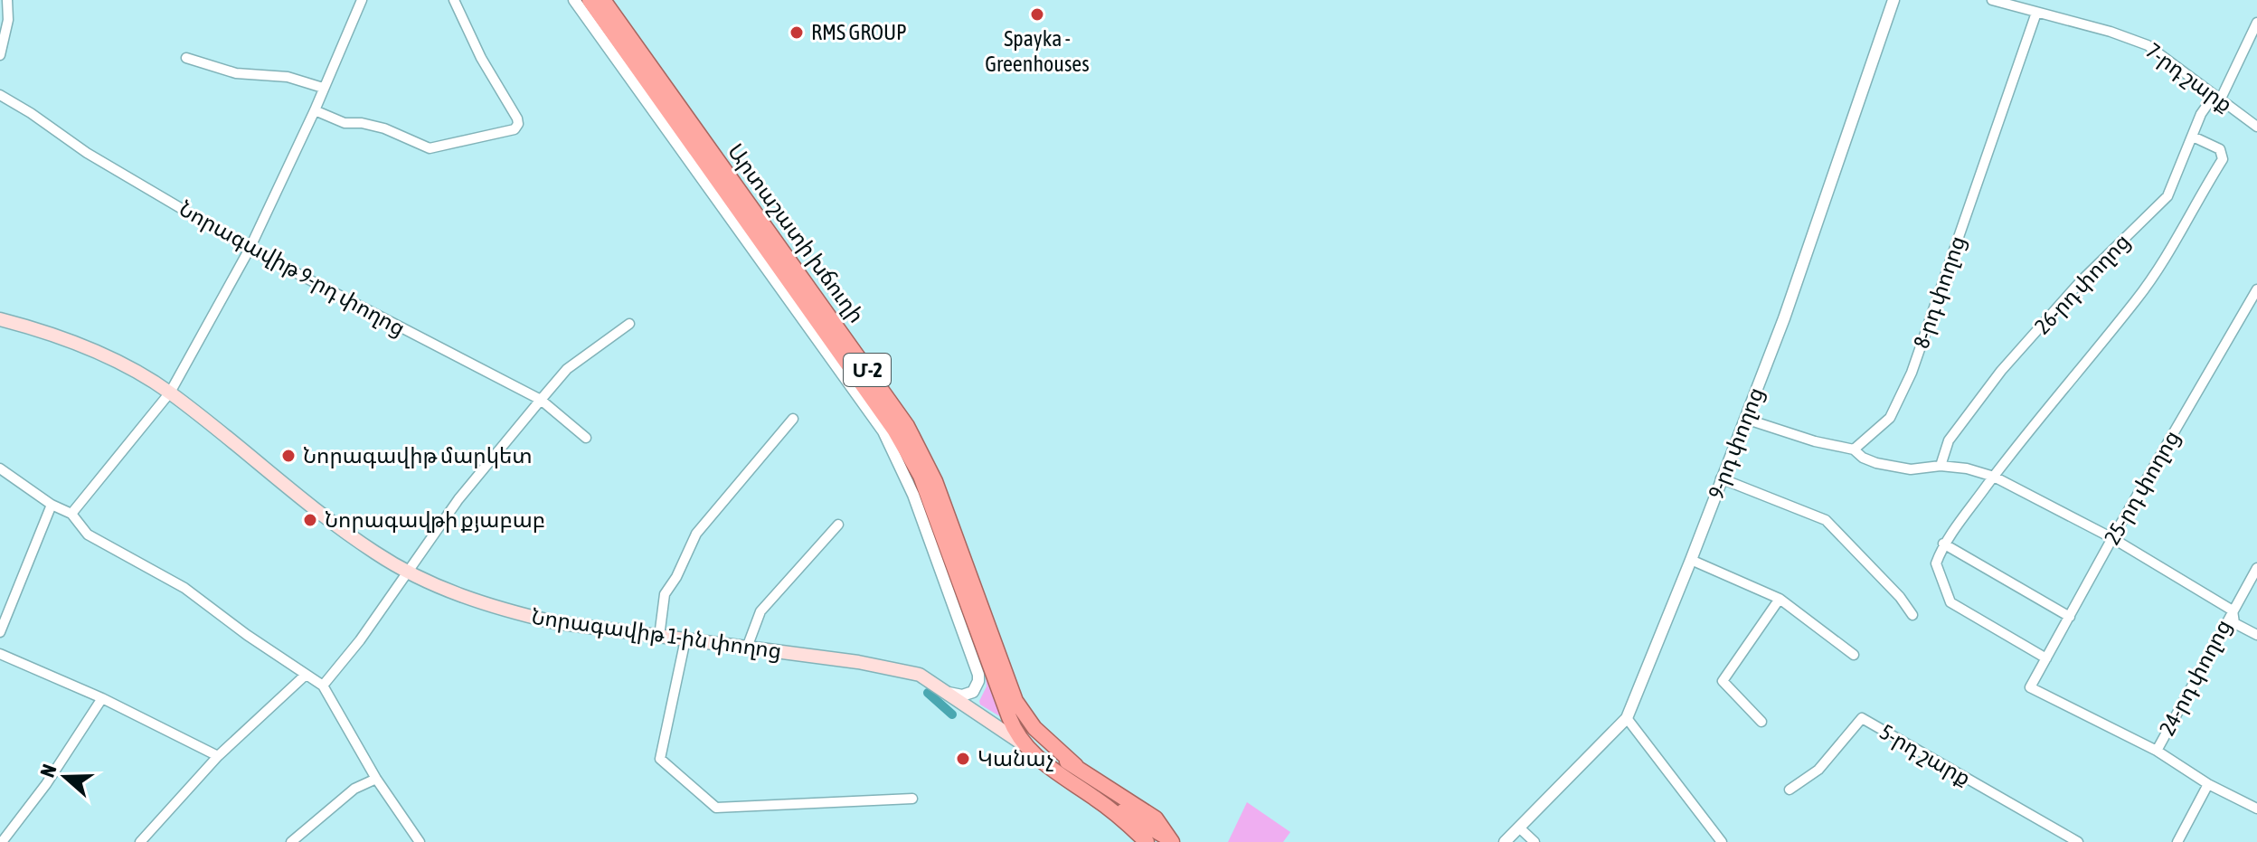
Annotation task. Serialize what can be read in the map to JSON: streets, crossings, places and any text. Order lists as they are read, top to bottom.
{
  "streets": {
    "highway": ["Արտաշատի խճուղի", "Մ-2"],
    "main road": ["Նորագավիթ 1-ին փողոց"],
    "street": [
      "7-րդ շարք",
      "Նորագավիթ 9-րդ փողոց",
      "26-րդ փողոց",
      "8-րդ փողոց",
      "9-րդ փողոց",
      "25-րդ փողոց",
      "24-րդ փողոց",
      "5-րդ շարք"
    ]
  },
  "crossings": [
    ["7-րդ շարք", "26-րդ փողոց"],
    ["7-րդ շարք", "8-րդ փողոց"],
    ["Արտաշատի խճուղի", "Մ-2"],
    ["Արտաշատի խճուղի", "Նորագավիթ 1-ին փողոց"],
    ["Մ-2", "Նորագավիթ 1-ին փողոց"],
    ["25-րդ փողոց", "24-րդ փողոց"]
  ],
  "places": [
    "Spayka - Greenhouses",
    "RMS GROUP",
    "Նորագավիթ մարկետ",
    "Նորագավթի քյաբաբ",
    "Կանաչ"
  ],
  "north": "left"
}
